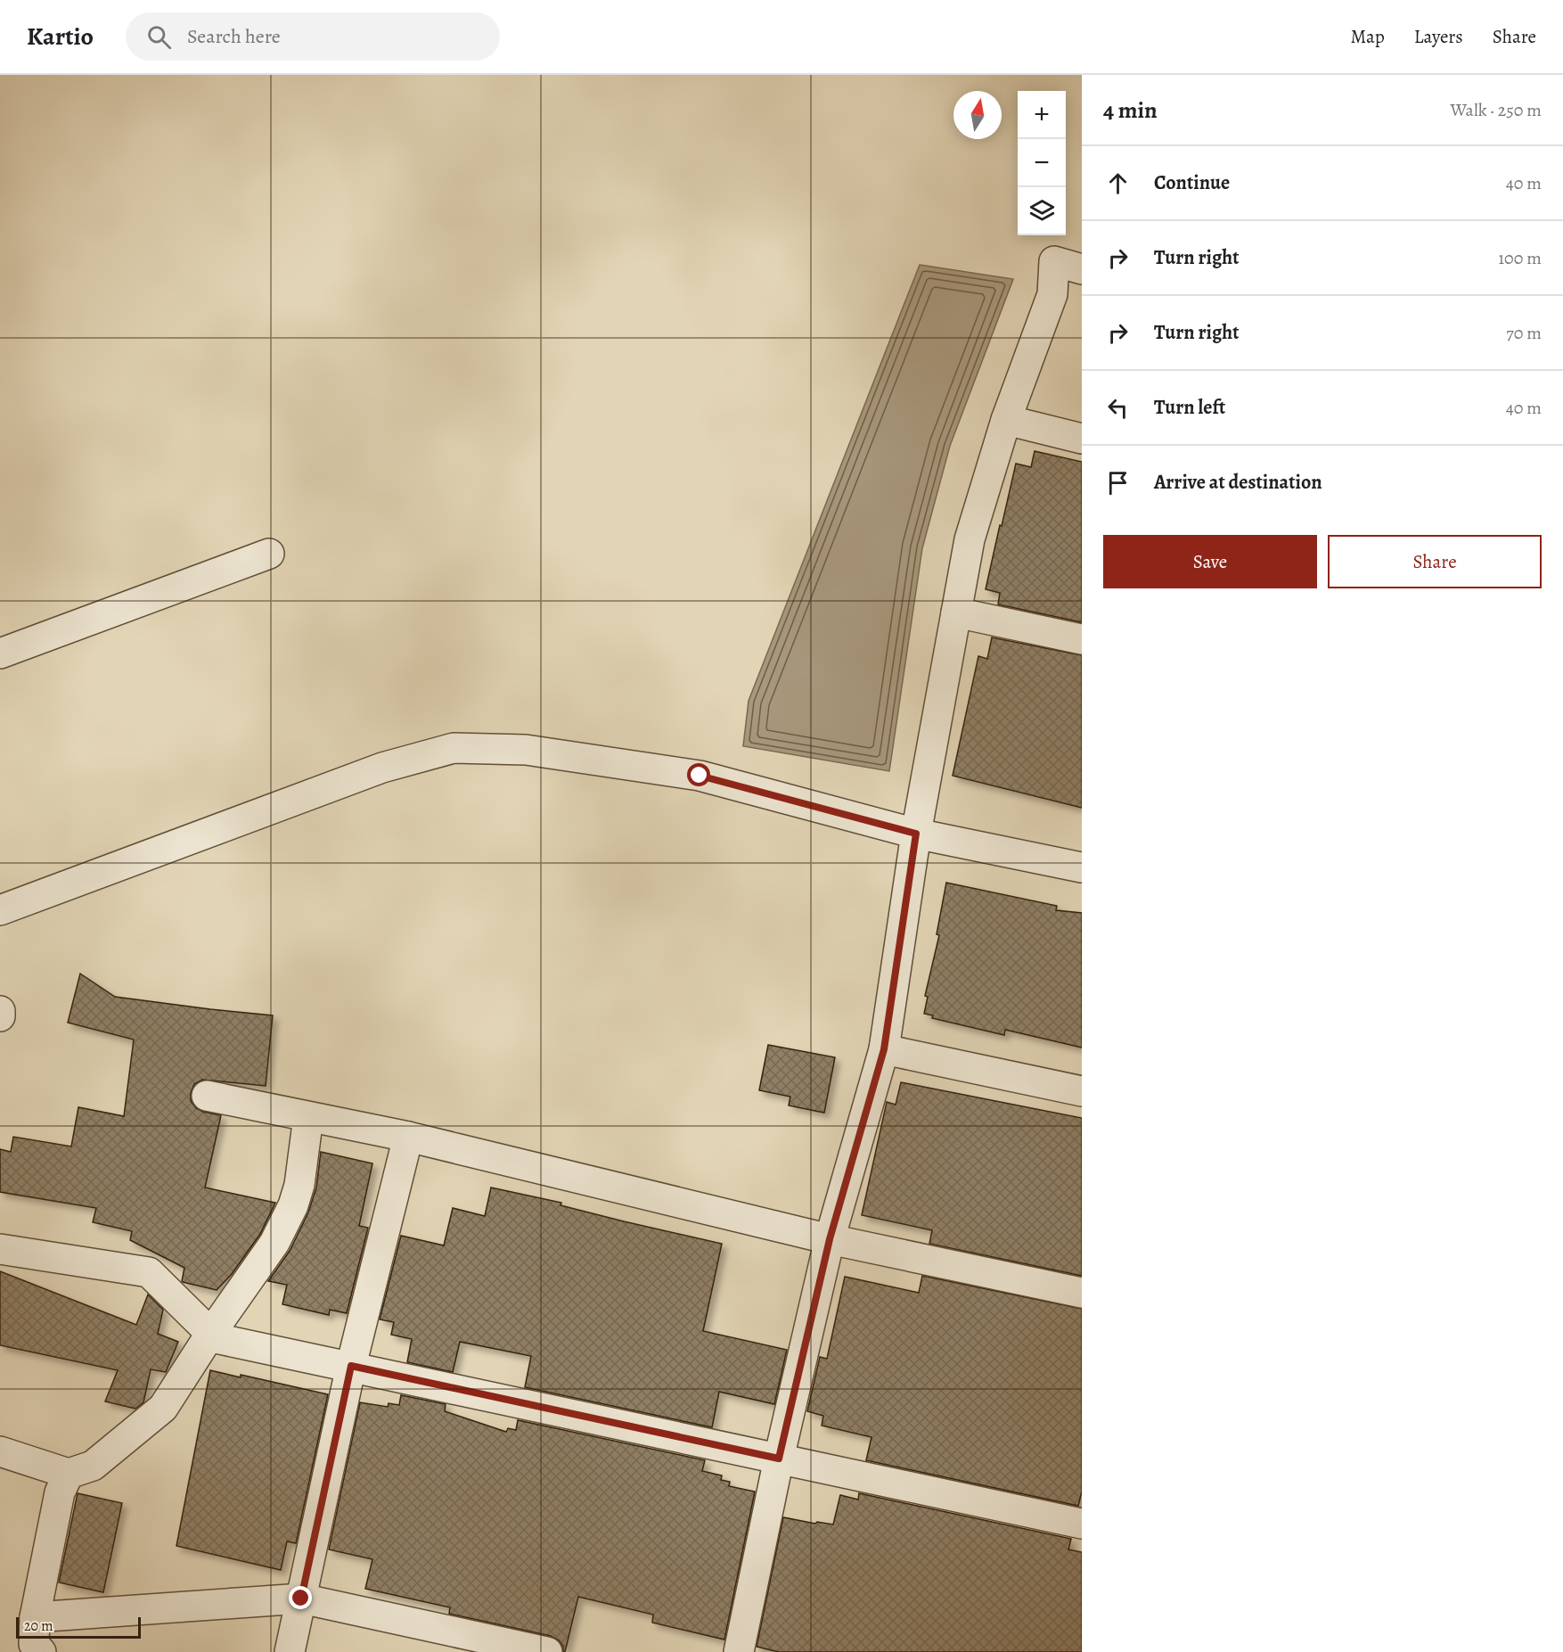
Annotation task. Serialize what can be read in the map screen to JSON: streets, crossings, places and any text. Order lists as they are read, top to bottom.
{
  "scale_bar": "20 m",
  "north": "top",
  "page": {
    "header": "Kartio",
    "search": "Search here",
    "nav": ["Map", "Layers", "Share"],
    "heading": ["4 min", "Walk · 250 m"],
    "map_buttons": ["+", "−"],
    "list": [
      ["Continue", "40 m"],
      ["Turn right", "100 m"],
      ["Turn right", "70 m"],
      ["Turn left", "40 m"],
      "Arrive at destination"
    ],
    "buttons": ["Save", "Share"],
    "scale": "20 m"
  }
}
